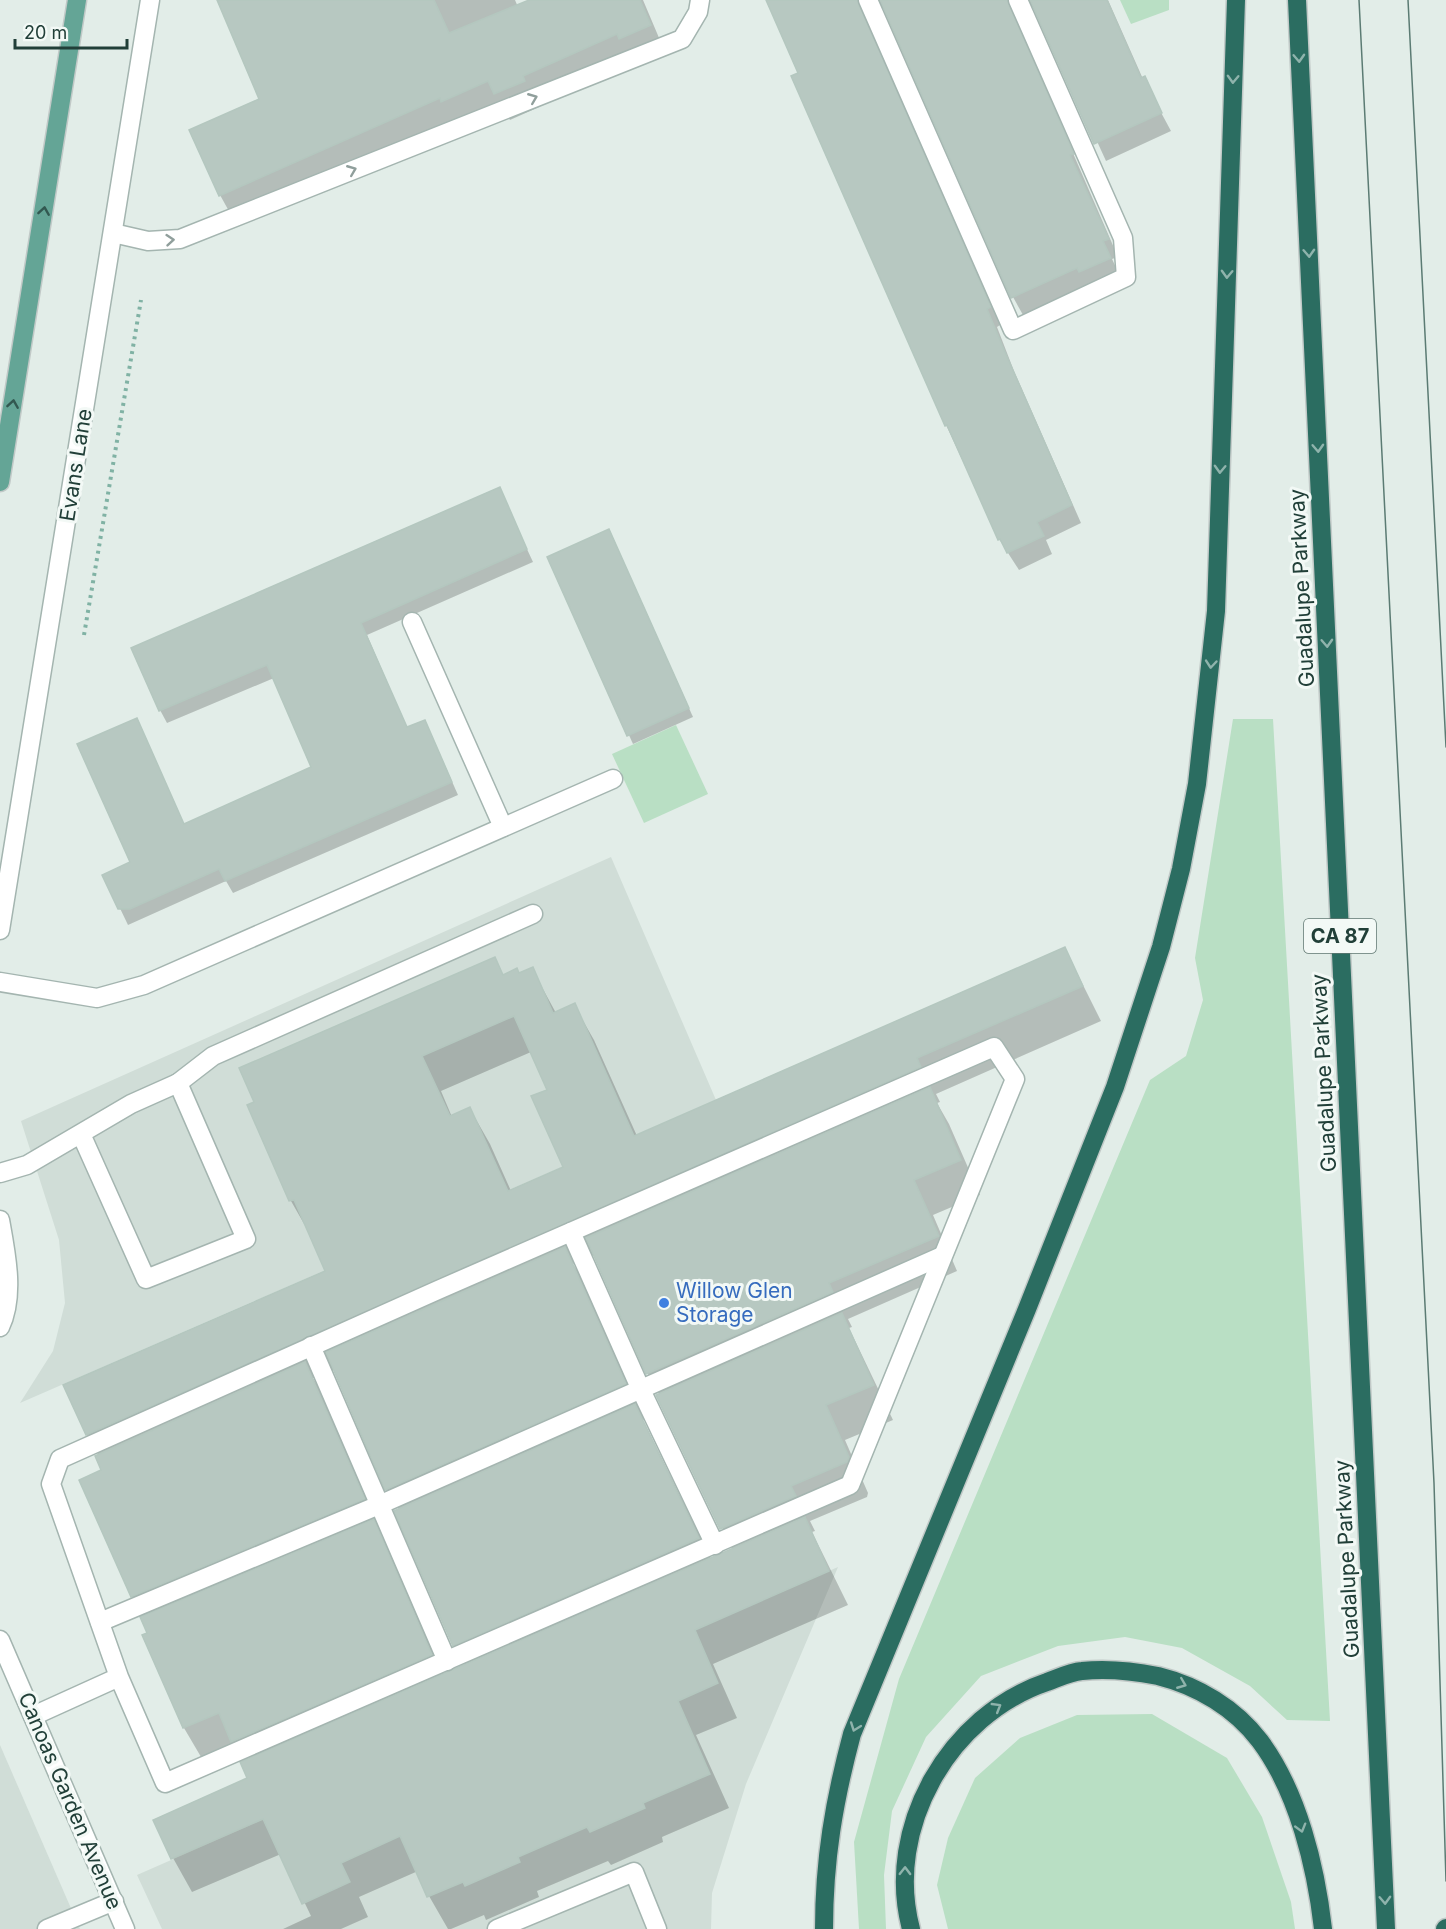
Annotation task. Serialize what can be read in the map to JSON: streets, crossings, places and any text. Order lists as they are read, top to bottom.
{
  "streets": {
    "highway": ["Guadalupe Parkway", "CA 87"],
    "street": ["Evans Lane", "Canoas Garden Avenue"]
  },
  "places": ["Willow Glen Storage"],
  "scale_bar": "20 m"
}
